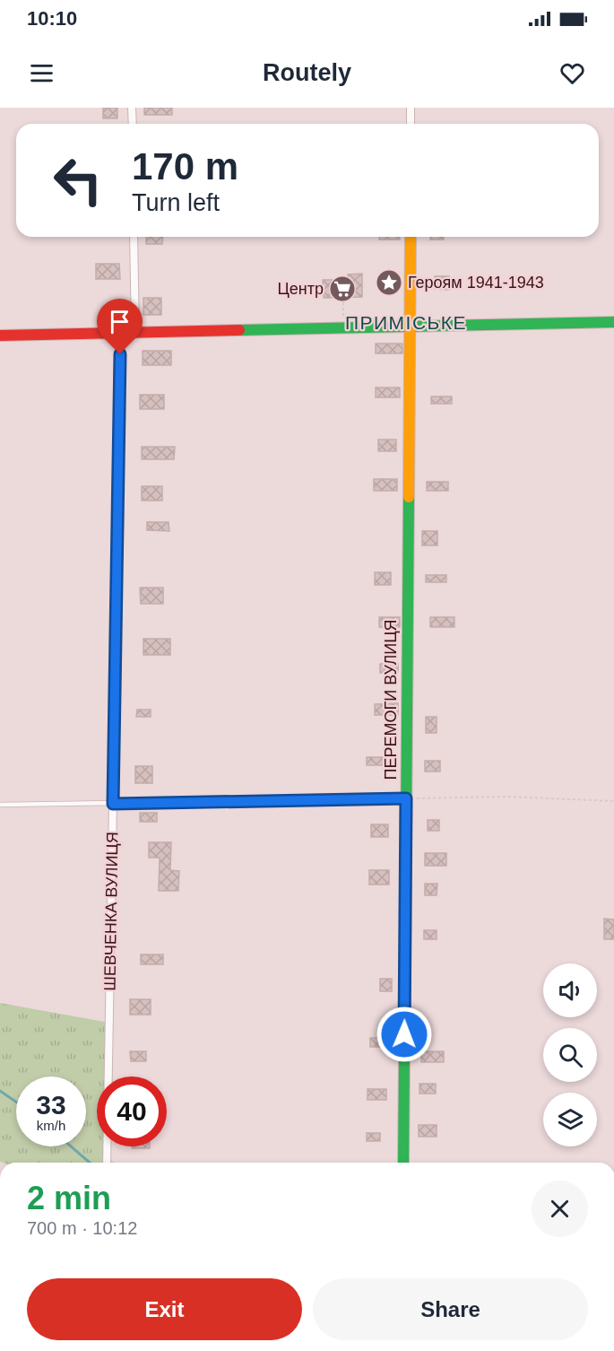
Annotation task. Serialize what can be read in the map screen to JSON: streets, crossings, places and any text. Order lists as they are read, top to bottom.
{
  "streets": {
    "street": ["ПЕРЕМОГИ ВУЛИЦЯ", "ШЕВЧЕНКА ВУЛИЦЯ"]
  },
  "districts": ["ПРИМІСЬКЕ"],
  "places": {
    "place": ["Героям 1941-1943"],
    "supermarket": ["Центр"]
  },
  "page": {
    "status": "10:10",
    "header": "Routely",
    "turn": ["170 m", "Turn left"],
    "speed": "33 km/h",
    "limit": "40",
    "heading": ["2 min", "700 m · 10:12"],
    "buttons": ["Exit", "Share"]
  }
}
